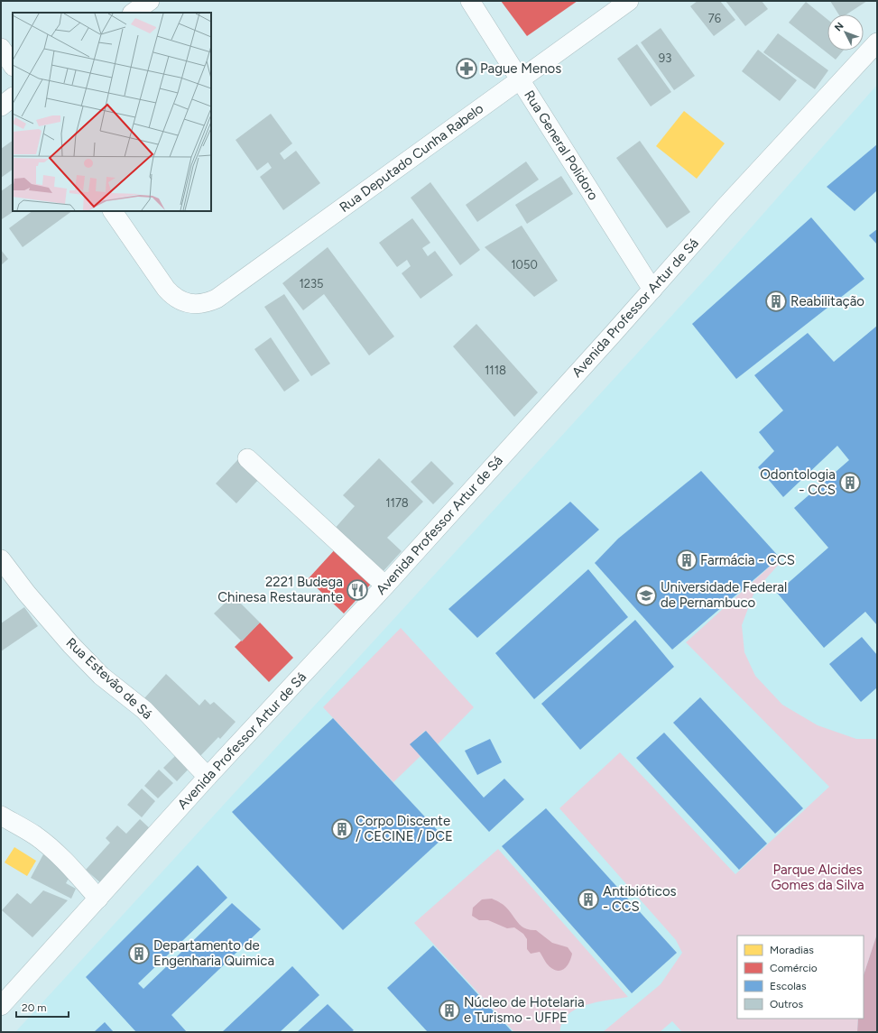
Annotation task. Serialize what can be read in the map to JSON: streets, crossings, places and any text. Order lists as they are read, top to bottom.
{
  "streets": {
    "street": [
      "Rua General Polidoro",
      "Rua Deputado Cunha Rabelo",
      "Avenida Professor Artur de Sá",
      "Rua Estevão de Sá"
    ]
  },
  "crossings": [
    ["Rua General Polidoro", "Rua Deputado Cunha Rabelo"],
    ["Rua General Polidoro", "Avenida Professor Artur de Sá"],
    ["Avenida Professor Artur de Sá", "Rua Estevão de Sá"]
  ],
  "parks": ["Parque Alcides Gomes da Silva"],
  "places": {
    "pharmacy": ["Pague Menos"],
    "building": [
      "Reabilitação",
      "Odontologia - CCS",
      "Farmácia - CCS",
      "Corpo Discente / CECINE / DCE",
      "Antibióticos - CCS",
      "Departamento de Engenharia Quimica",
      "Núcleo de Hotelaria e Turismo - UFPE"
    ],
    "restaurant": ["2221 Budega Chinesa Restaurante"],
    "school or university": ["Universidade Federal de Pernambuco"]
  },
  "house_numbers": [
    "76",
    "93",
    "1050",
    "1235",
    "1118",
    "1178"
  ],
  "legend": [
    "Moradias",
    "Comércio",
    "Escolas",
    "Outros"
  ],
  "scale_bar": "20 m",
  "north": "top left"
}
